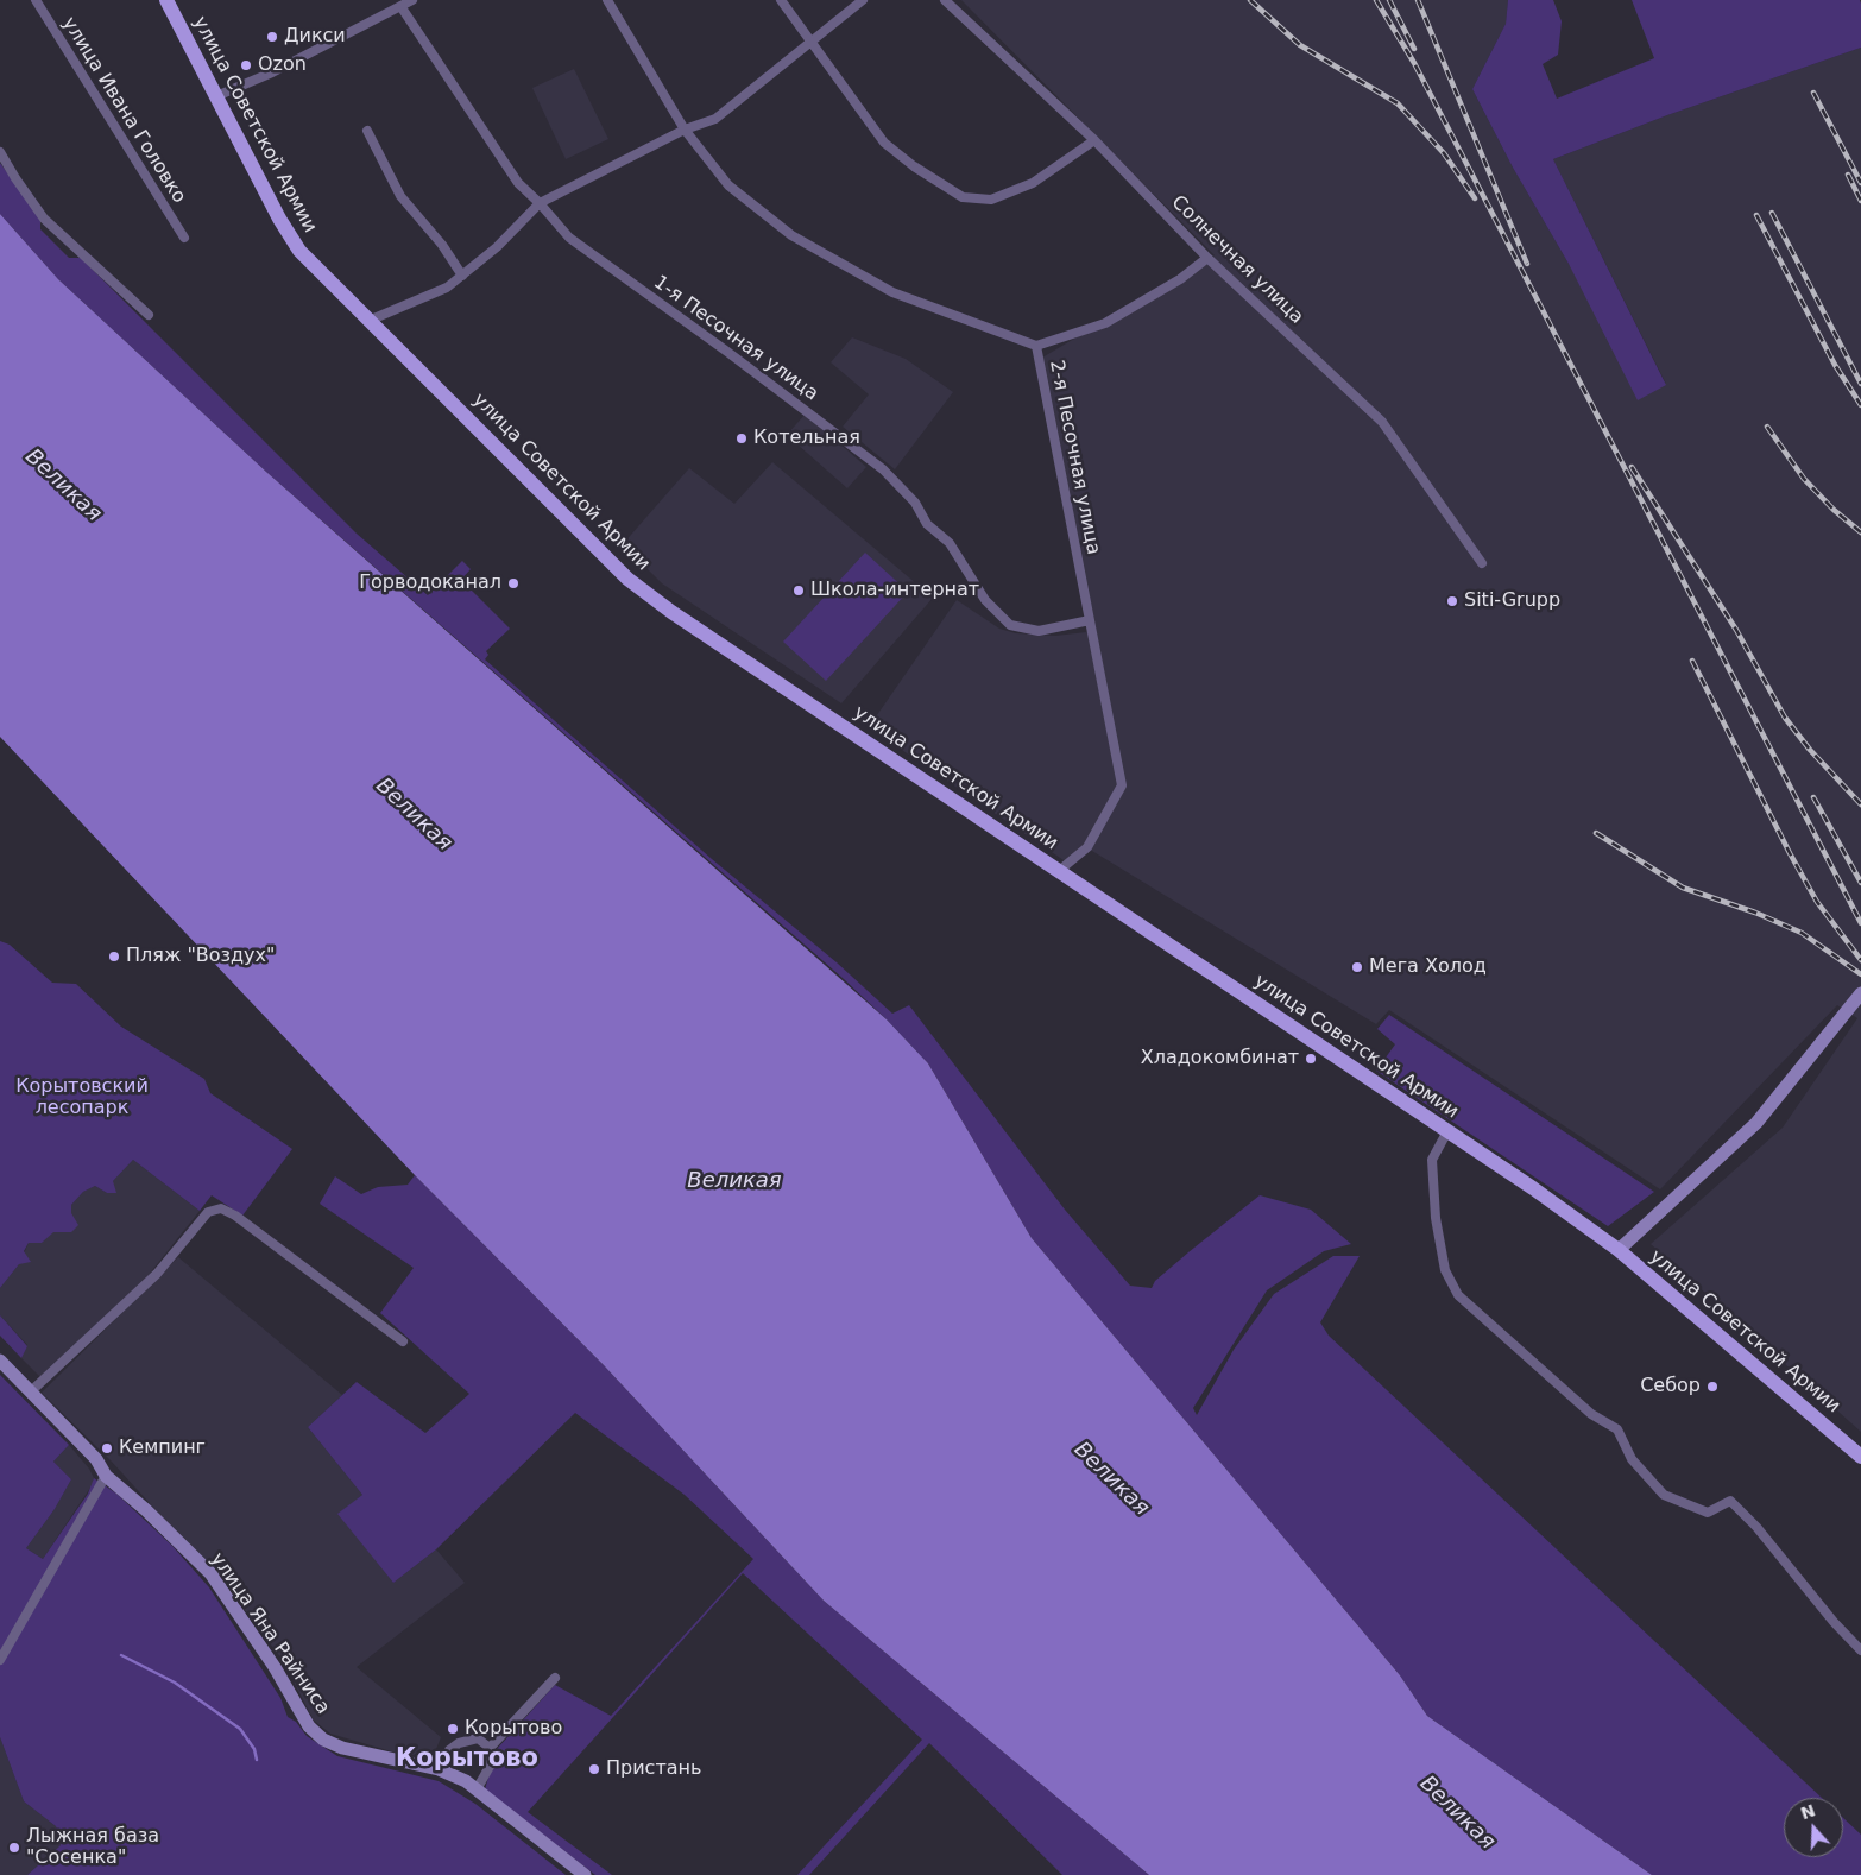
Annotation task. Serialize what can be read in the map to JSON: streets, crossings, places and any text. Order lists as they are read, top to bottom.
{
  "streets": {
    "main road": ["улица Советской Армии"],
    "street": [
      "улица Ивана Головко",
      "Солнечная улица",
      "1-я Песочная улица",
      "2-я Песочная улица",
      "улица Яна Райниса"
    ]
  },
  "crossings": [
    ["улица Советской Армии", "2-я Песочная улица"],
    ["1-я Песочная улица", "2-я Песочная улица"]
  ],
  "districts": ["Корытово"],
  "water": ["Великая"],
  "parks": ["Корытовский лесопарк"],
  "places": [
    "Дикси",
    "Ozon",
    "Котельная",
    "Горводоканал",
    "Школа-интернат",
    "Siti-Grupp",
    "Пляж \"Воздух\"",
    "Мега Холод",
    "Хладокомбинат",
    "Себор",
    "Кемпинг",
    "Корытово",
    "Пристань",
    "Лыжная база \"Сосенка\""
  ],
  "north": "top"
}
